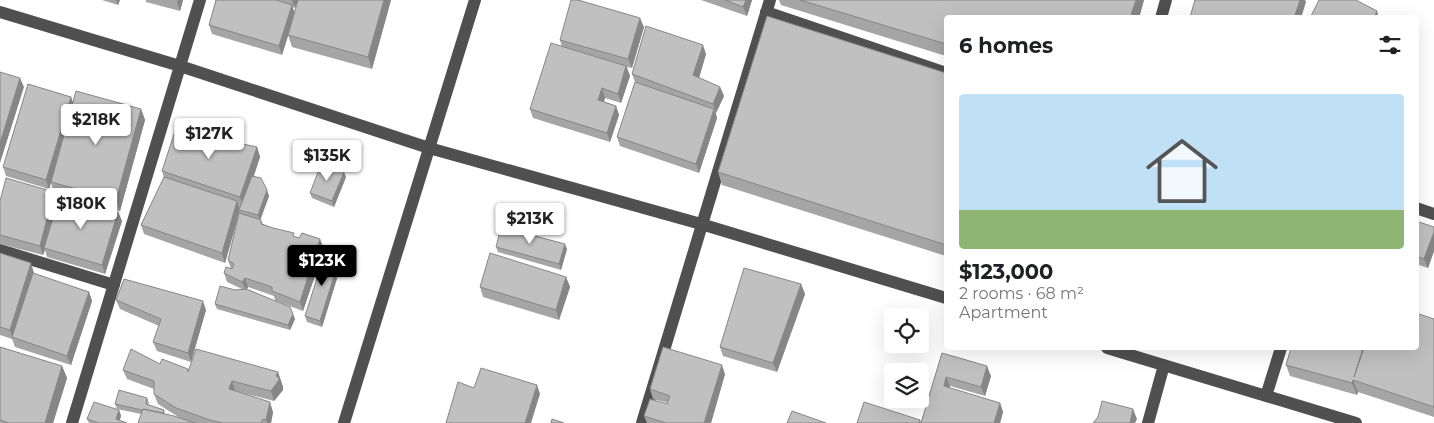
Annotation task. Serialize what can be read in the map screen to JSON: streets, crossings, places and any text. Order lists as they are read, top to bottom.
{
  "page": {
    "heading": "6 homes",
    "list": [
      {
        "name": "$123,000",
        "note": "2 rooms · 68 m² · Apartment"
      }
    ],
    "price": [
      "$218K",
      "$127K",
      "$135K",
      "$180K",
      "$213K",
      "$123K"
    ]
  }
}
